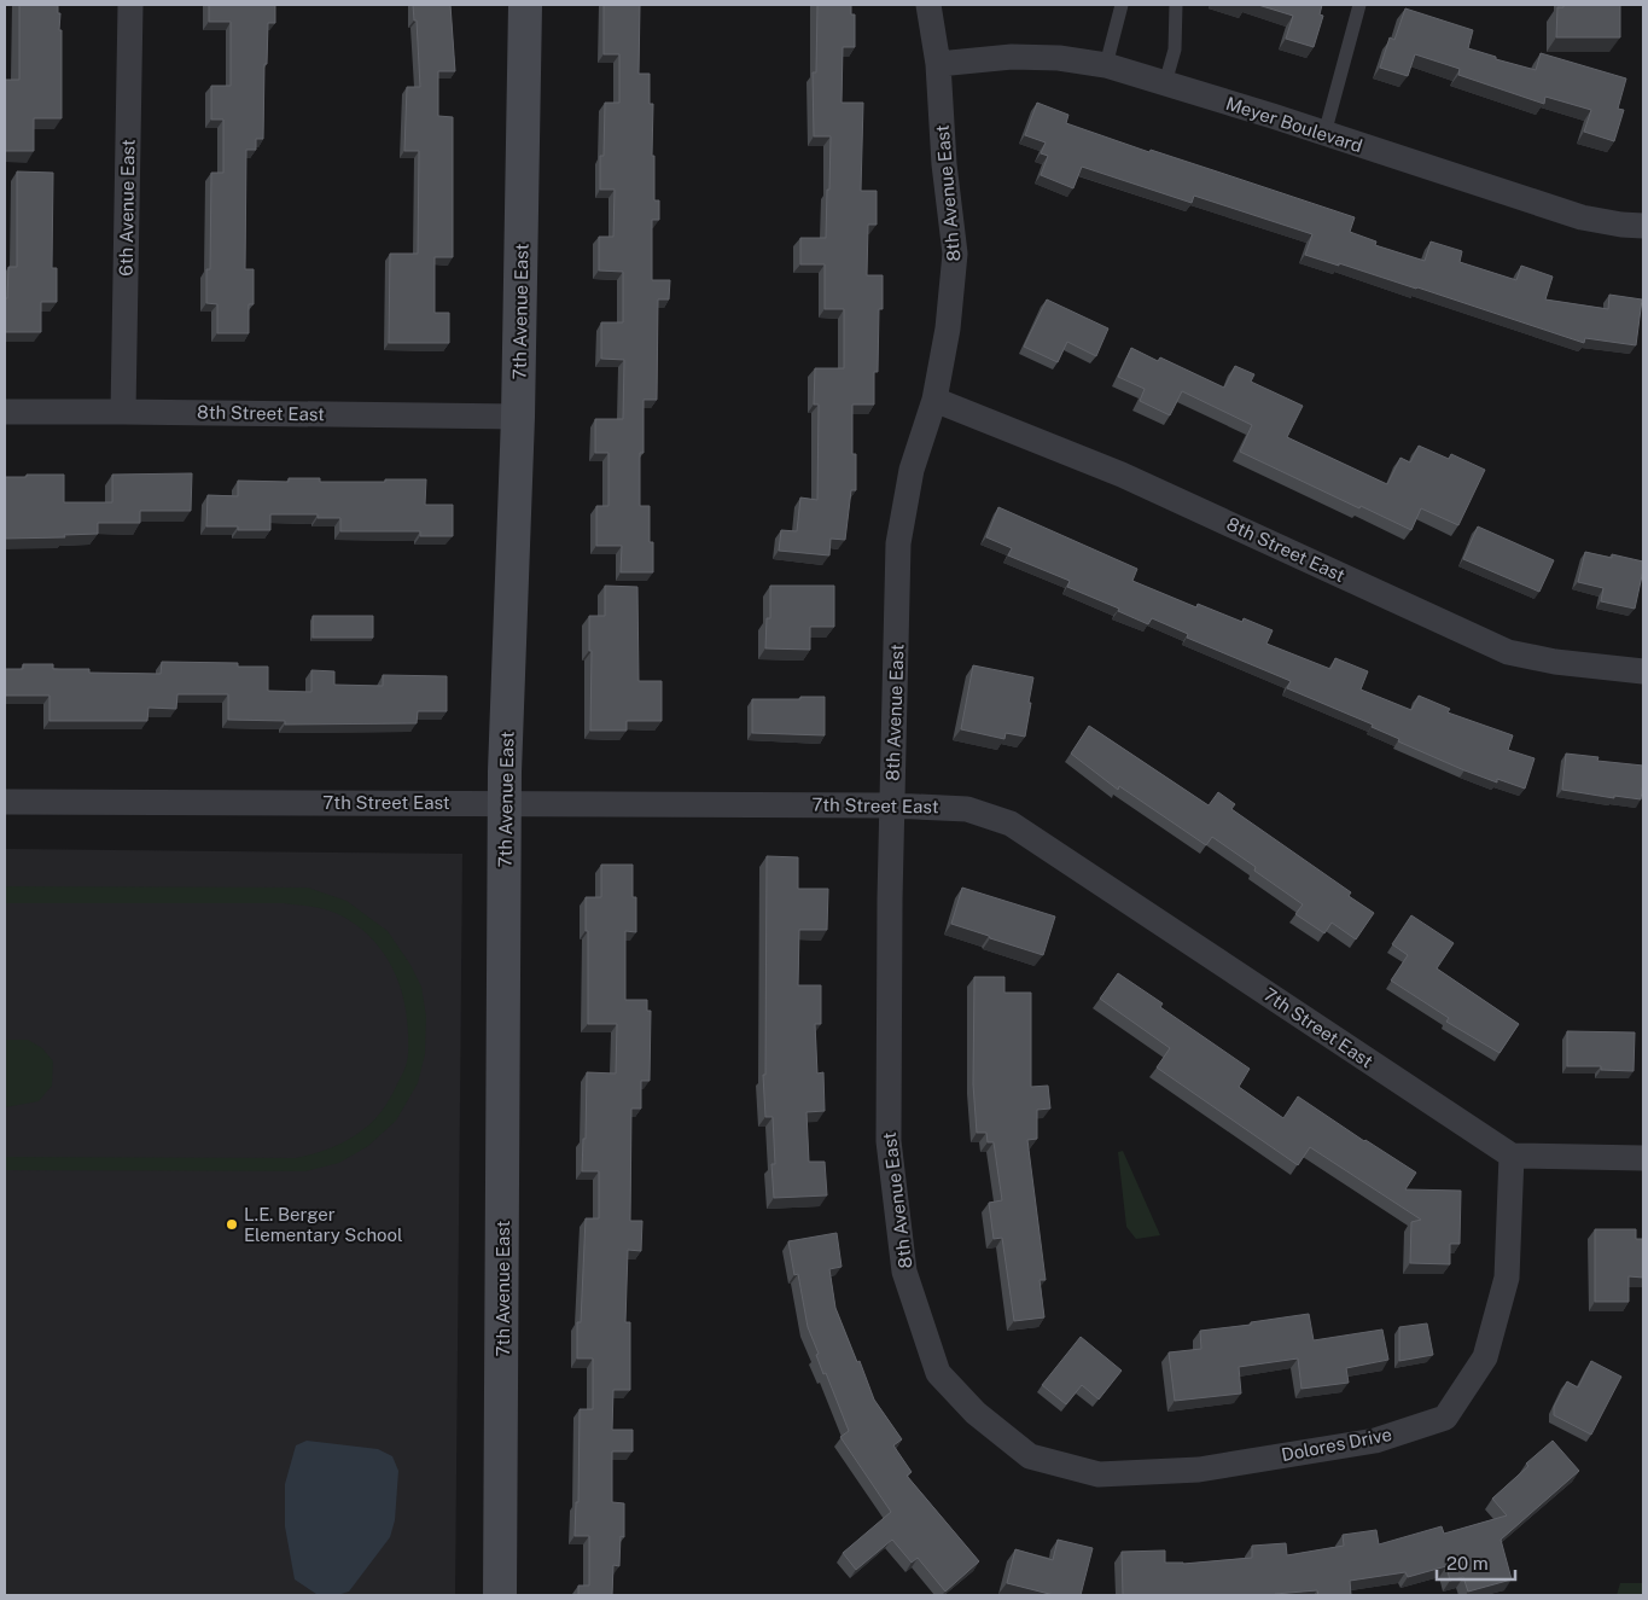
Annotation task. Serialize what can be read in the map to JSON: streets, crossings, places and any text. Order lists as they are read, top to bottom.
{
  "streets": {
    "street": [
      "Meyer Boulevard",
      "8th Avenue East",
      "6th Avenue East",
      "7th Avenue East",
      "8th Street East",
      "7th Street East",
      "Dolores Drive"
    ]
  },
  "crossings": [
    ["Meyer Boulevard", "8th Avenue East"],
    ["8th Avenue East", "8th Street East"],
    ["8th Avenue East", "7th Street East"],
    ["8th Avenue East", "Dolores Drive"],
    ["6th Avenue East", "8th Street East"],
    ["7th Avenue East", "8th Street East"],
    ["7th Avenue East", "7th Street East"],
    ["7th Street East", "Dolores Drive"]
  ],
  "places": ["L.E. Berger Elementary School"],
  "scale_bar": "20 m"
}
